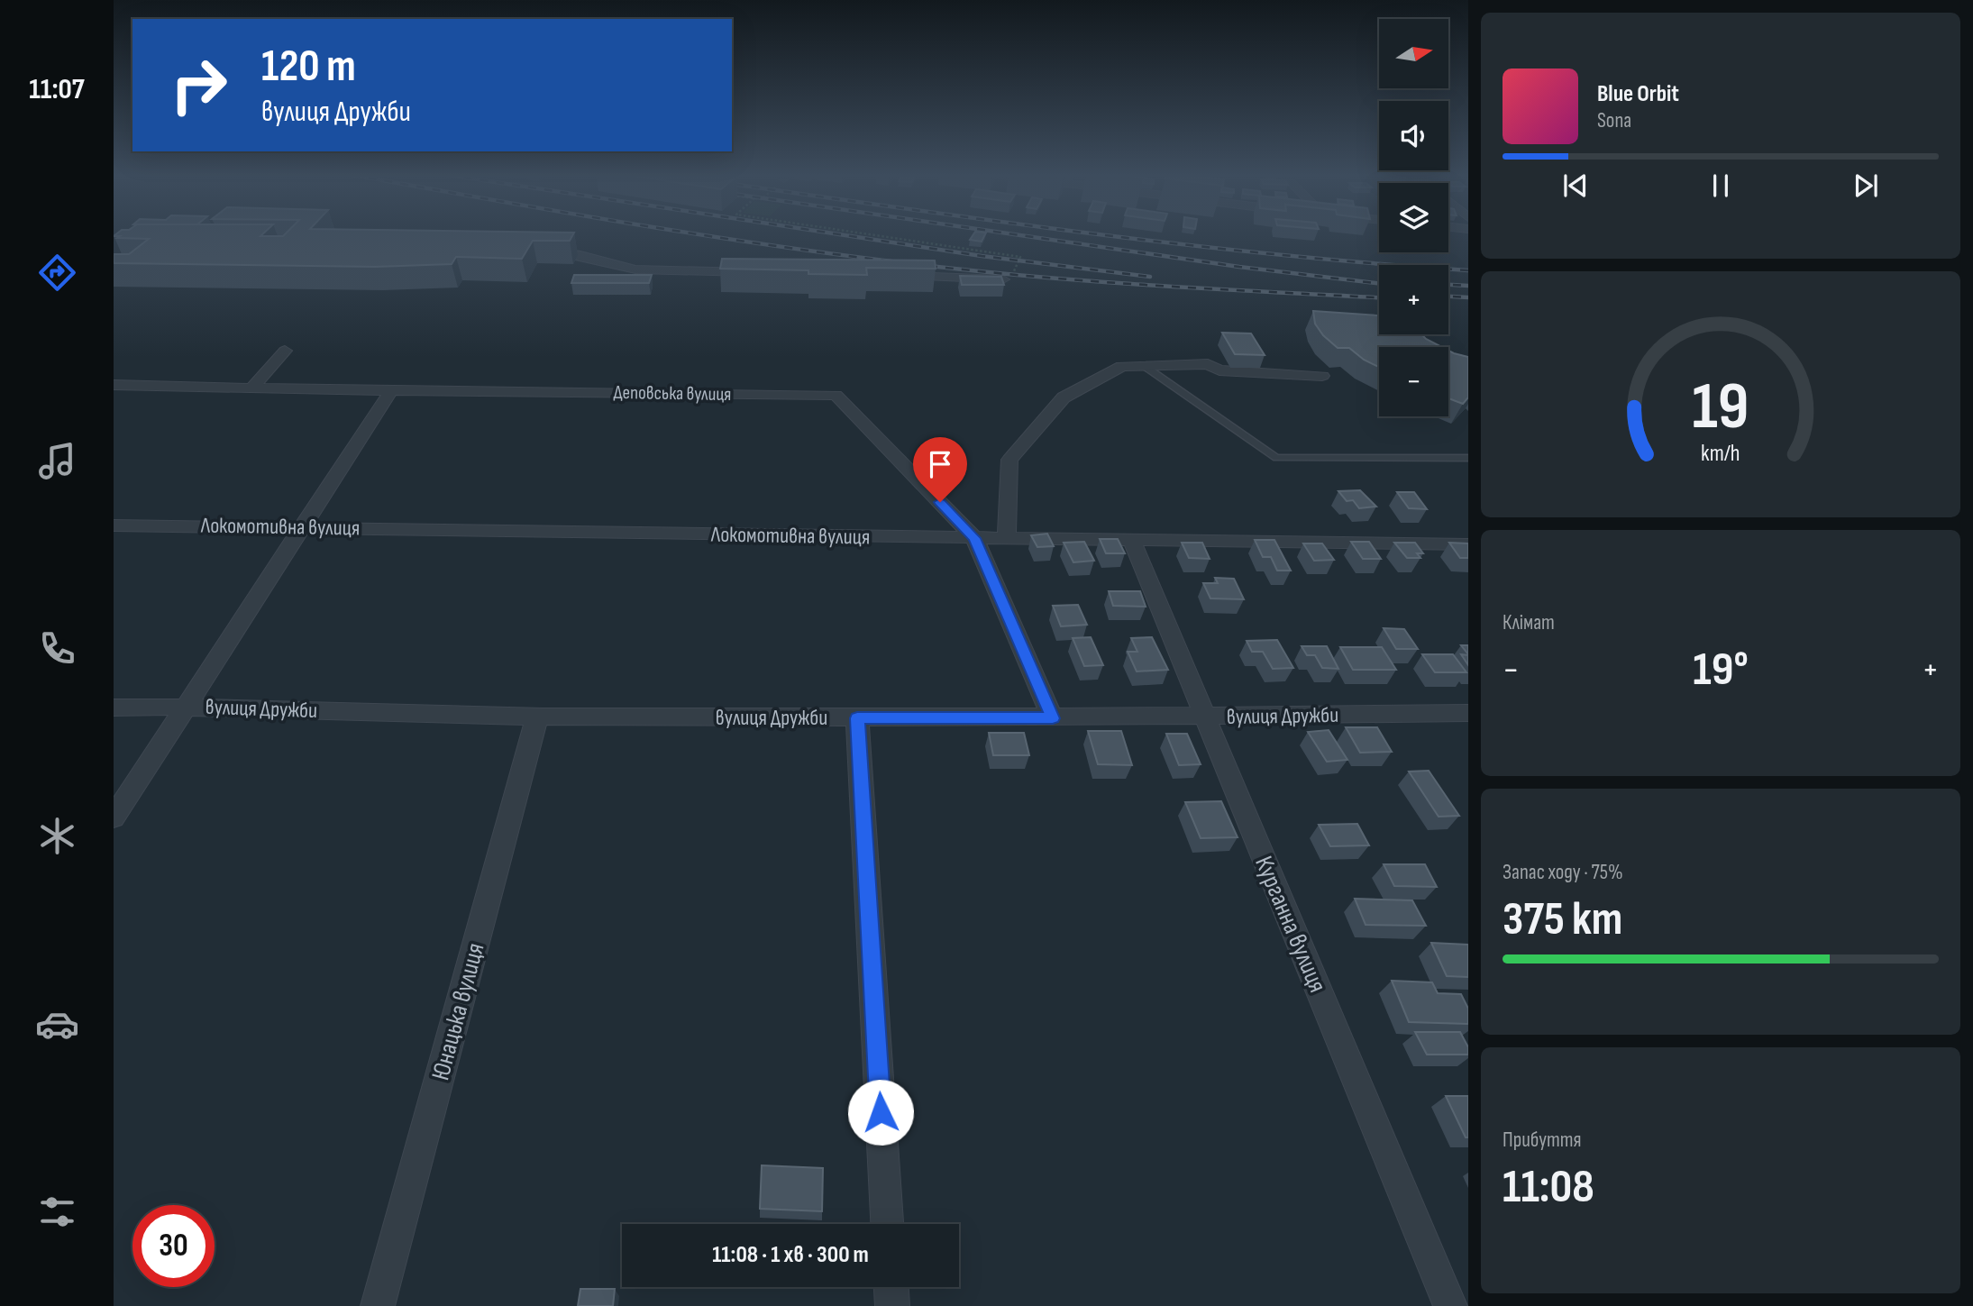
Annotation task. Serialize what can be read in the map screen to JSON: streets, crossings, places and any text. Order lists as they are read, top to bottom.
{
  "streets": {
    "street": [
      "Деповська вулиця",
      "Локомотивна вулиця",
      "вулиця Дружби",
      "Курганна вулиця",
      "Юнацька вулиця"
    ]
  },
  "crossings": [
    ["Деповська вулиця", "Локомотивна вулиця"],
    ["Деповська вулиця", "вулиця Дружби"],
    ["Локомотивна вулиця", "Курганна вулиця"],
    ["вулиця Дружби", "Курганна вулиця"],
    ["вулиця Дружби", "Юнацька вулиця"]
  ],
  "north": "right",
  "page": {
    "tabs": "11:07",
    "map_buttons": ["+", "−"],
    "turn": ["120 m", "вулиця Дружби"],
    "song": ["Blue Orbit", "Sona"],
    "tile": [
      "Клімат",
      ["Запас ходу · 75%", "375 km"],
      ["Прибуття", "11:08"]
    ],
    "heat": ["−", "19°", "+"],
    "limit": "30",
    "trip": "11:08 · 1 хв · 300 m",
    "gauge": ["19", "km/h"]
  }
}
